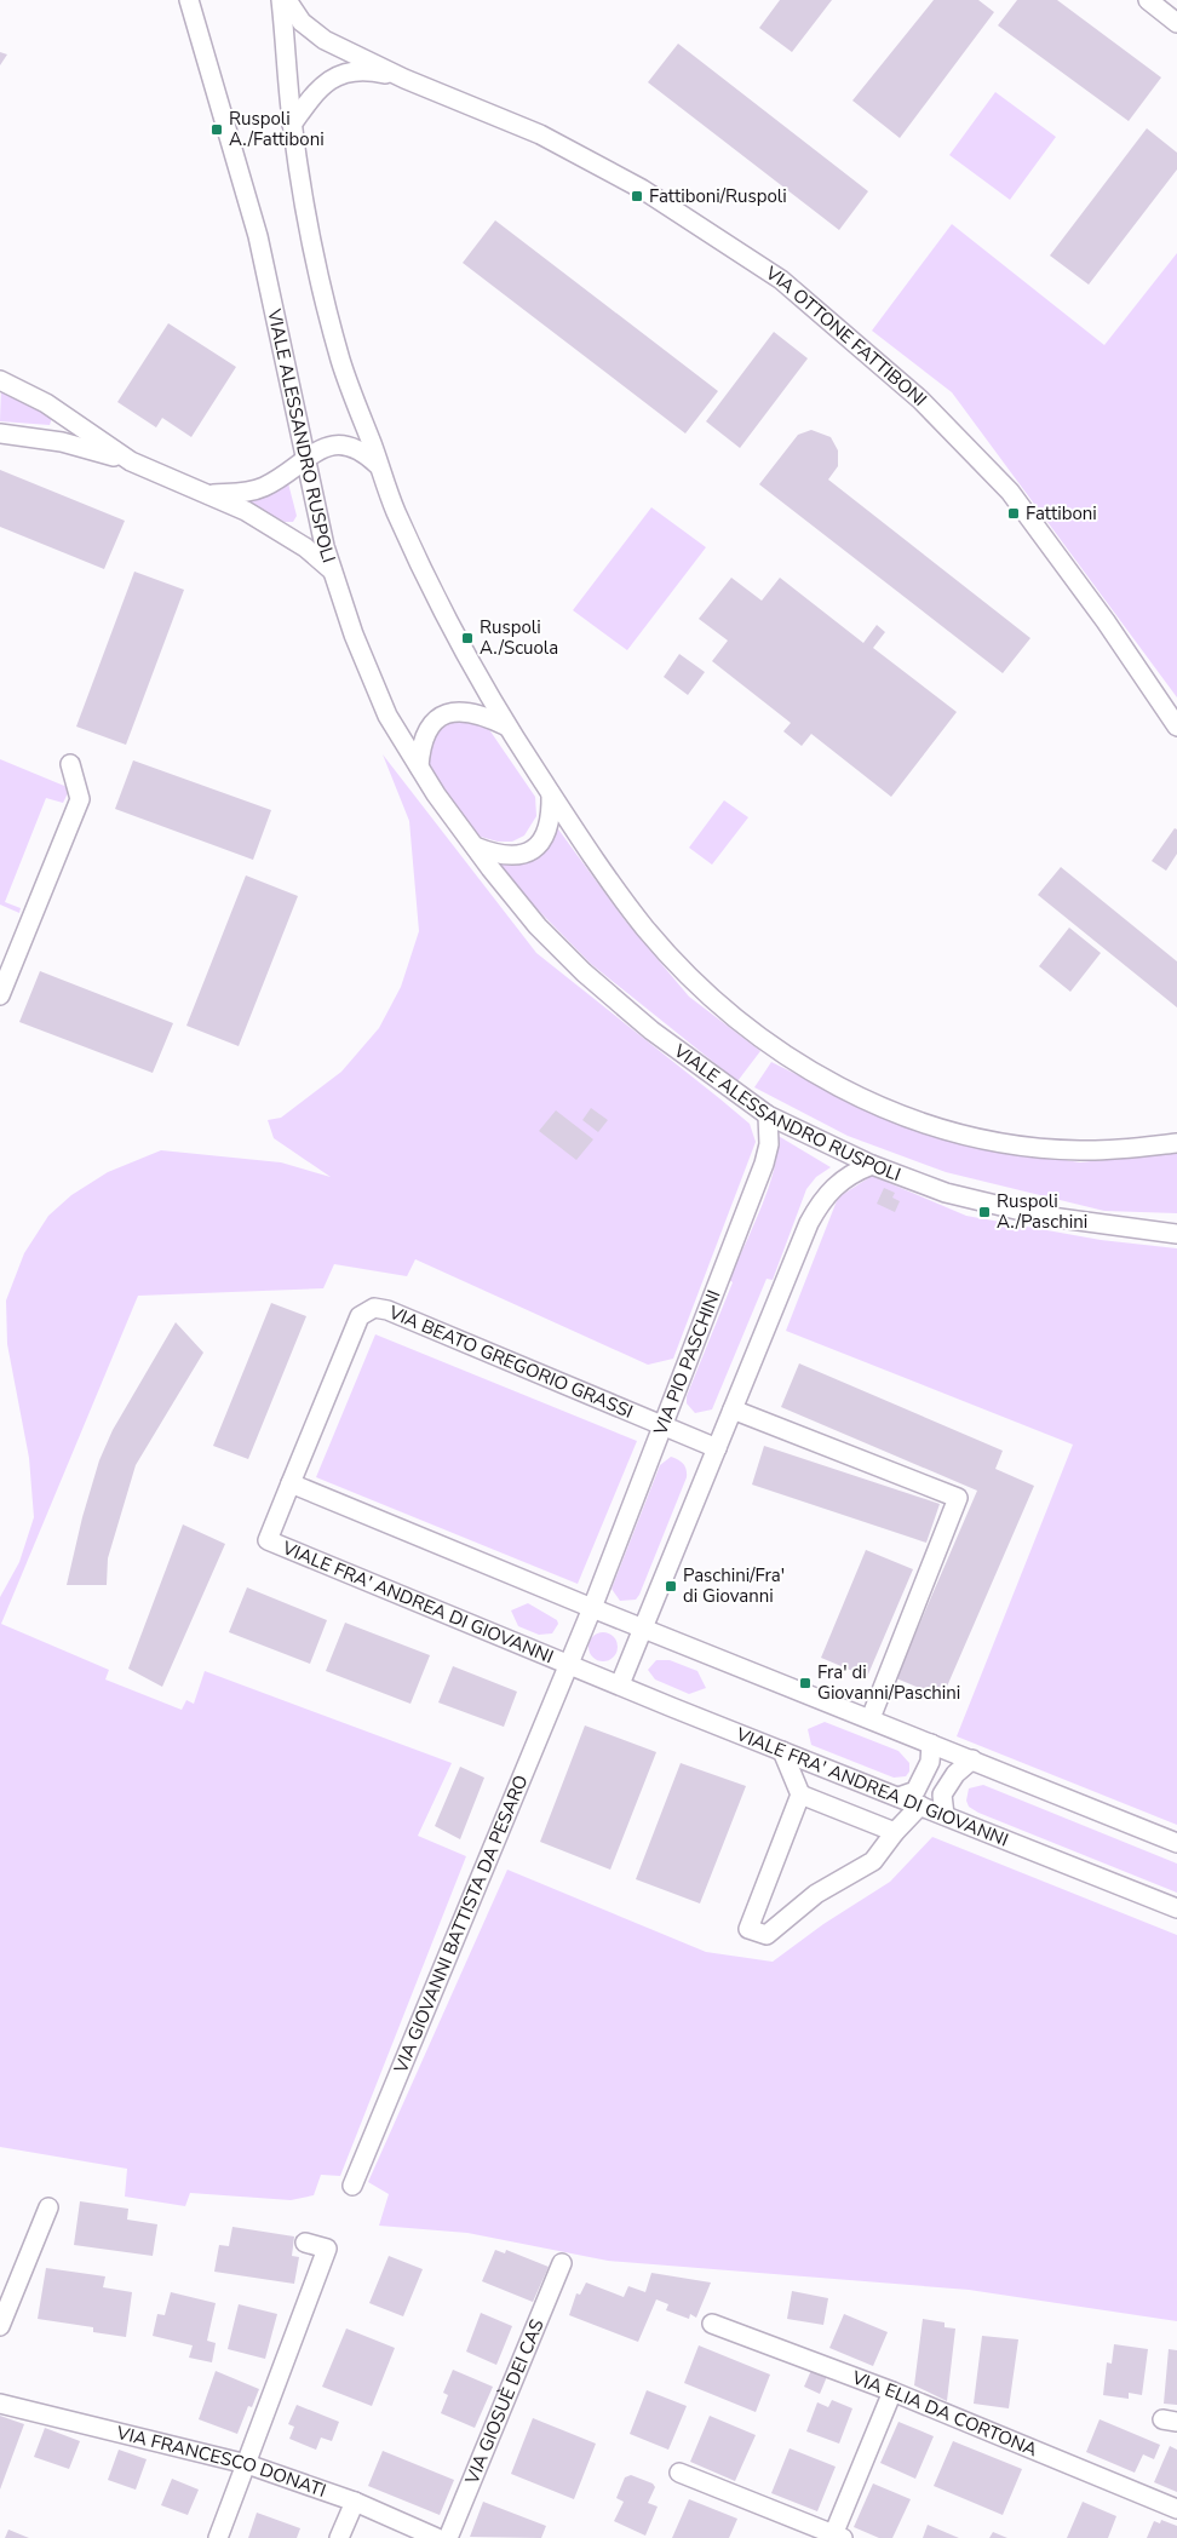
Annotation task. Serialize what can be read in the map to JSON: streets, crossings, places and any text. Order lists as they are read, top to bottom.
{
  "streets": {
    "street": [
      "VIA OTTONE FATTIBONI",
      "VIALE ALESSANDRO RUSPOLI",
      "VIA BEATO GREGORIO GRASSI",
      "VIA PIO PASCHINI",
      "VIALE FRA' ANDREA DI GIOVANNI",
      "VIA GIOVANNI BATTISTA DA PESARO",
      "VIA GIOSUÈ DEI CAS",
      "VIA ELIA DA CORTONA",
      "VIA FRANCESCO DONATI"
    ]
  },
  "crossings": [
    ["VIALE ALESSANDRO RUSPOLI", "VIA PIO PASCHINI"],
    ["VIA BEATO GREGORIO GRASSI", "VIA PIO PASCHINI"],
    ["VIA BEATO GREGORIO GRASSI", "VIALE FRA' ANDREA DI GIOVANNI"],
    ["VIA PIO PASCHINI", "VIALE FRA' ANDREA DI GIOVANNI"],
    ["VIA PIO PASCHINI", "VIA GIOVANNI BATTISTA DA PESARO"],
    ["VIALE FRA' ANDREA DI GIOVANNI", "VIA GIOVANNI BATTISTA DA PESARO"]
  ],
  "places": {
    "transit": [
      "Ruspoli A./Fattiboni",
      "Fattiboni/Ruspoli",
      "Fattiboni",
      "Ruspoli A./Scuola",
      "Ruspoli A./Paschini",
      "Paschini/Fra' di Giovanni",
      "Fra' di Giovanni/Paschini"
    ]
  }
}
